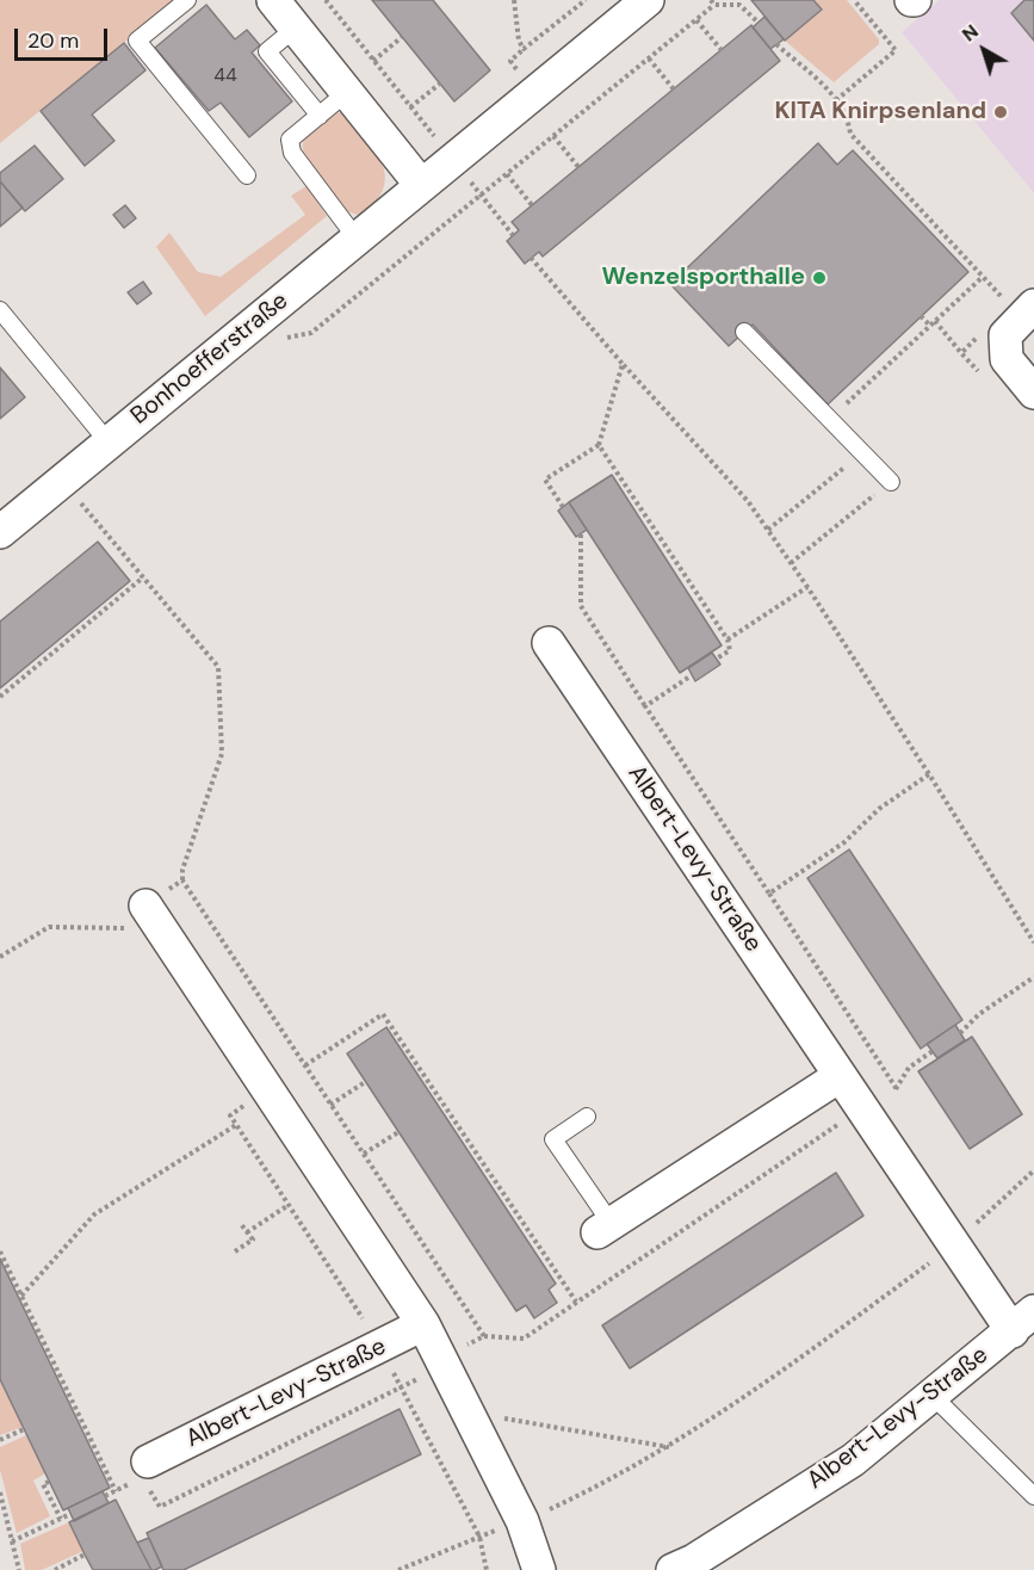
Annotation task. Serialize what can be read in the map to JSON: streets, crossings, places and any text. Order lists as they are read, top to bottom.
{
  "streets": {
    "street": ["Bonhoefferstraße", "Albert-Levy-Straße"]
  },
  "places": ["KITA Knirpsenland", "Wenzelsporthalle"],
  "house_numbers": ["44"],
  "scale_bar": "20 m",
  "north": "top left"
}
